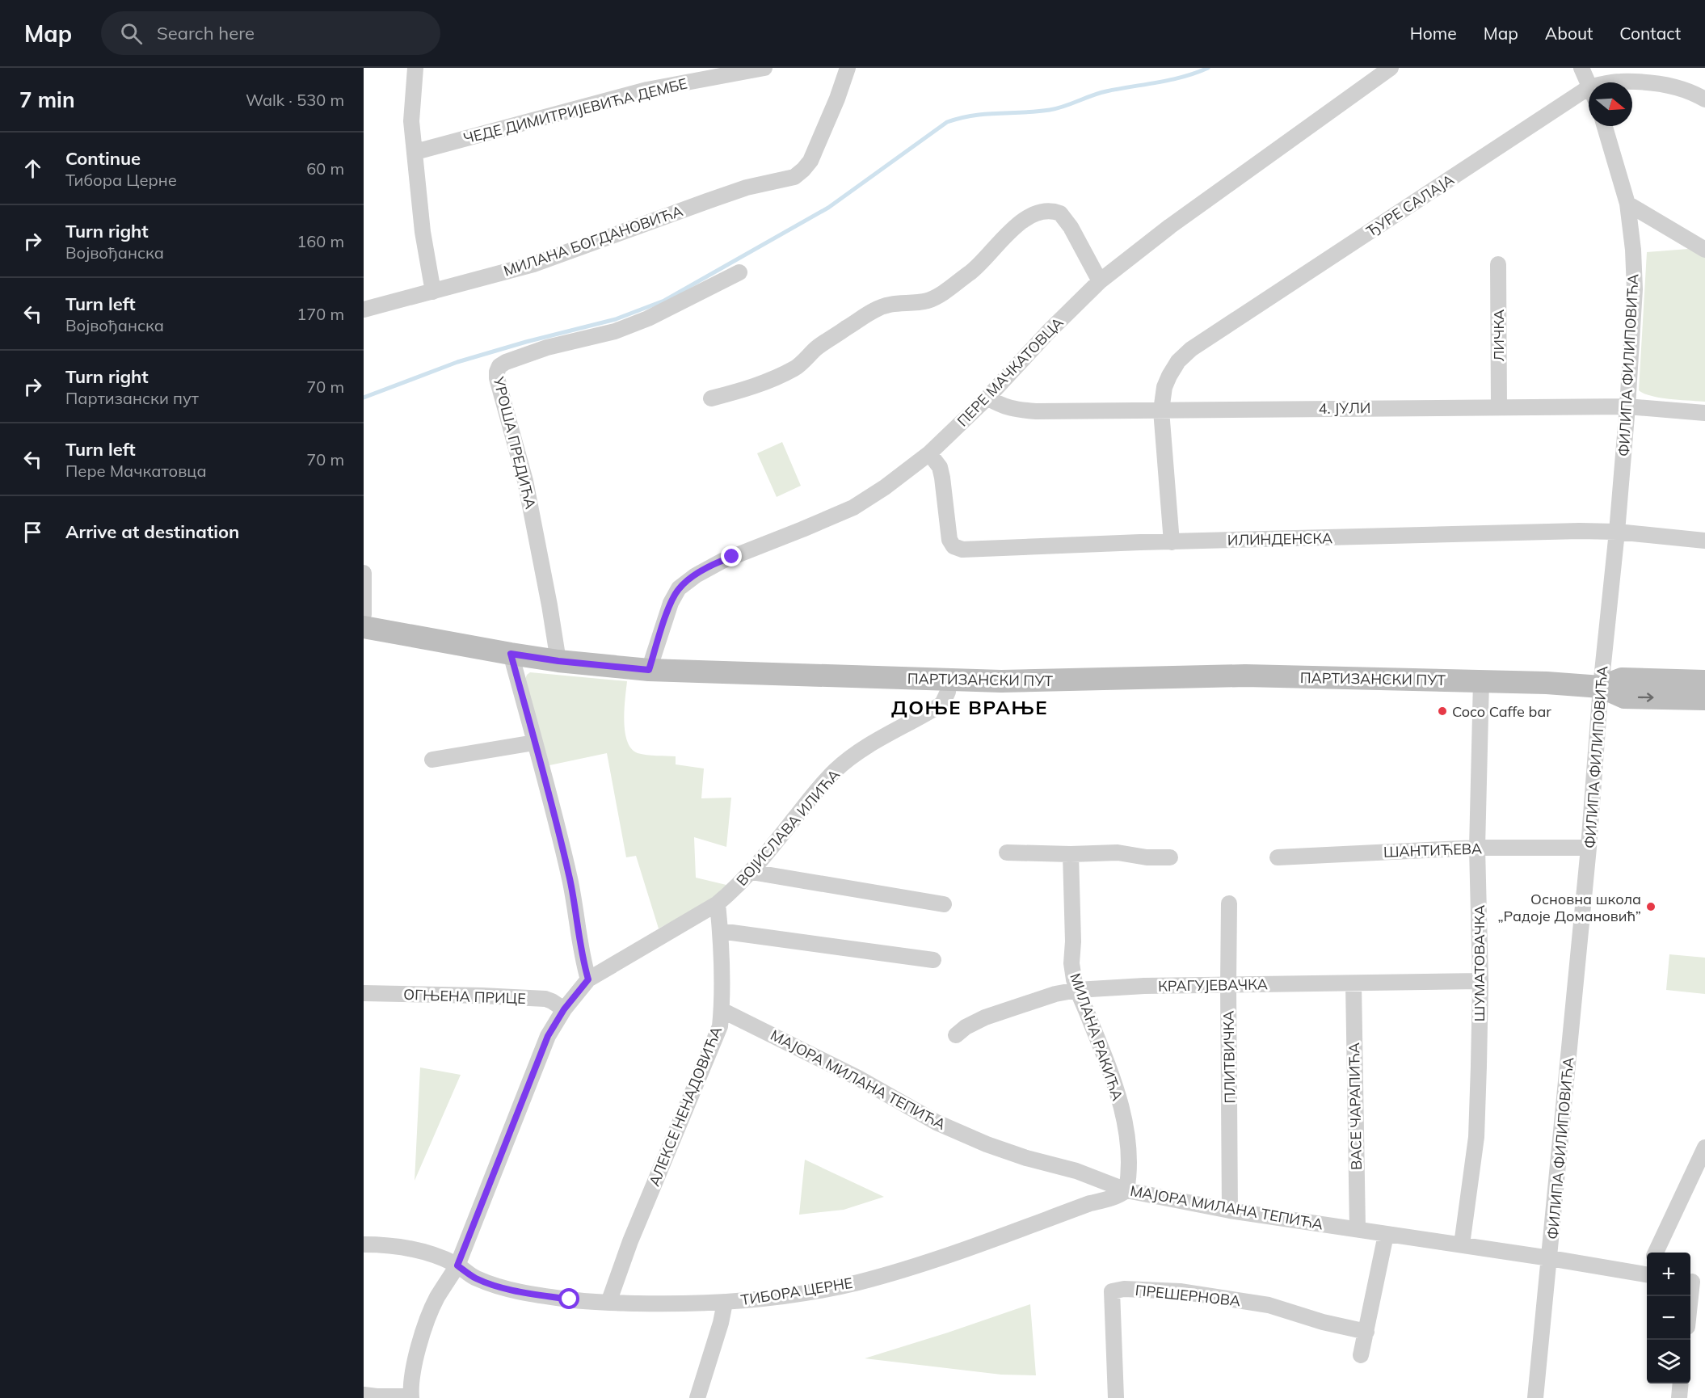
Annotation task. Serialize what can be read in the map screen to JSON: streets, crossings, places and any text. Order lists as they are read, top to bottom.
{
  "streets": {
    "main road": ["ПАРТИЗАНСКИ ПУТ"],
    "street": [
      "ЧЕДЕ ДИМИТРИЈЕВИЋА ДЕМБЕ",
      "ЂУРЕ САЛАЈА",
      "МИЛАНА БОГДАНОВИЋА",
      "ЛИЧКА",
      "ФИЛИПА ФИЛИПОВИЋА",
      "ПЕРЕ МАЧКАТОВЦА",
      "4. ЈУЛИ",
      "УРОША ПРЕДИЋА",
      "ИЛИНДЕНСКА",
      "ВОЈИСЛАВА ИЛИЋА",
      "ШАНТИЋЕВА",
      "ШУМАТОВАЧКА",
      "КРАГУЈЕВАЧКА",
      "ОГЊЕНА ПРИЦЕ",
      "МИЛАНА РАКИЋА",
      "ПЛИТВИЧКА",
      "МАЈОРА МИЛАНА ТЕПИЋА",
      "АЛЕКСЕ НЕНАДОВИЋА",
      "ВАСЕ ЧАРАПИЋА",
      "ТИБОРА ЦЕРНЕ",
      "ПРЕШЕРНОВА"
    ]
  },
  "crossings": [
    ["ЂУРЕ САЛАЈА", "4. ЈУЛИ"],
    ["ЂУРЕ САЛАЈА", "ИЛИНДЕНСКА"],
    ["ЛИЧКА", "4. ЈУЛИ"],
    ["ФИЛИПА ФИЛИПОВИЋА", "4. ЈУЛИ"],
    ["ФИЛИПА ФИЛИПОВИЋА", "ИЛИНДЕНСКА"],
    ["ФИЛИПА ФИЛИПОВИЋА", "ПАРТИЗАНСКИ ПУТ"],
    ["ФИЛИПА ФИЛИПОВИЋА", "ШАНТИЋЕВА"],
    ["ФИЛИПА ФИЛИПОВИЋА", "МАЈОРА МИЛАНА ТЕПИЋА"],
    ["ПЕРЕ МАЧКАТОВЦА", "4. ЈУЛИ"],
    ["ПЕРЕ МАЧКАТОВЦА", "ИЛИНДЕНСКА"],
    ["ПЕРЕ МАЧКАТОВЦА", "ПАРТИЗАНСКИ ПУТ"],
    ["УРОША ПРЕДИЋА", "ПАРТИЗАНСКИ ПУТ"],
    ["ПАРТИЗАНСКИ ПУТ", "ВОЈИСЛАВА ИЛИЋА"],
    ["ПАРТИЗАНСКИ ПУТ", "ШУМАТОВАЧКА"],
    ["ВОЈИСЛАВА ИЛИЋА", "АЛЕКСЕ НЕНАДОВИЋА"],
    ["ШАНТИЋЕВА", "ШУМАТОВАЧКА"],
    ["ШУМАТОВАЧКА", "КРАГУЈЕВАЧКА"],
    ["ШУМАТОВАЧКА", "МАЈОРА МИЛАНА ТЕПИЋА"],
    ["КРАГУЈЕВАЧКА", "МИЛАНА РАКИЋА"],
    ["КРАГУЈЕВАЧКА", "ПЛИТВИЧКА"],
    ["КРАГУЈЕВАЧКА", "ВАСЕ ЧАРАПИЋА"],
    ["МИЛАНА РАКИЋА", "МАЈОРА МИЛАНА ТЕПИЋА"],
    ["МИЛАНА РАКИЋА", "ТИБОРА ЦЕРНЕ"],
    ["ПЛИТВИЧКА", "МАЈОРА МИЛАНА ТЕПИЋА"],
    ["МАЈОРА МИЛАНА ТЕПИЋА", "АЛЕКСЕ НЕНАДОВИЋА"],
    ["МАЈОРА МИЛАНА ТЕПИЋА", "ВАСЕ ЧАРАПИЋА"],
    ["МАЈОРА МИЛАНА ТЕПИЋА", "ТИБОРА ЦЕРНЕ"],
    ["АЛЕКСЕ НЕНАДОВИЋА", "ТИБОРА ЦЕРНЕ"]
  ],
  "districts": ["ДОЊЕ ВРАЊЕ"],
  "places": ["Coco Caffe bar", "Основна школа „Радоје Домановић”"],
  "north": "right",
  "page": {
    "header": "Map",
    "search": "Search here",
    "nav": [
      "Home",
      "Map",
      "About",
      "Contact"
    ],
    "heading": ["7 min", "Walk · 530 m"],
    "list": [
      ["Continue", "Тибора Церне", "60 m"],
      ["Turn right", "Војвођанска", "160 m"],
      ["Turn left", "Војвођанска", "170 m"],
      ["Turn right", "Партизански пут", "70 m"],
      ["Turn left", "Пере Мачкатовца", "70 m"],
      "Arrive at destination"
    ],
    "map_buttons": ["+", "−"]
  }
}
